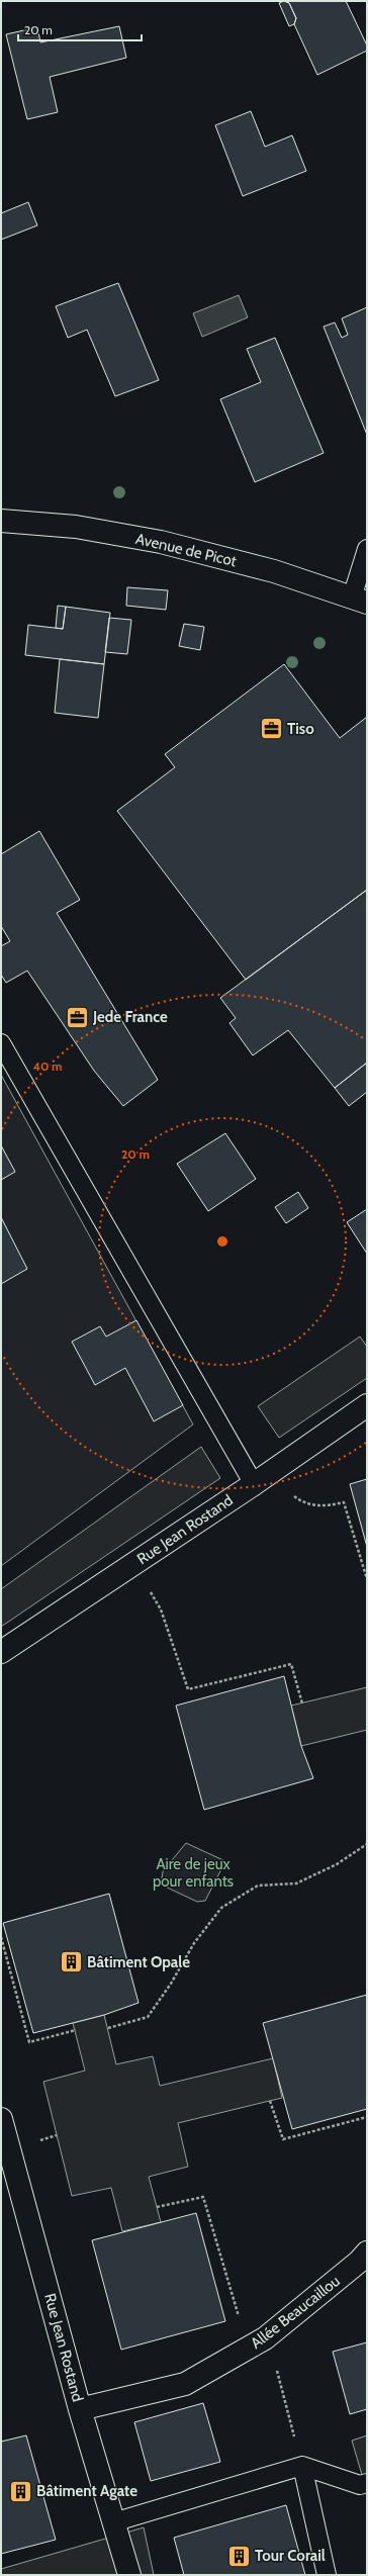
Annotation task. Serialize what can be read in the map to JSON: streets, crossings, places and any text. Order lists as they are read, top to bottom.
{
  "streets": {
    "street": ["Avenue de Picot", "Rue Jean Rostand", "Allée Beaucaillou"]
  },
  "crossings": [
    ["Rue Jean Rostand", "Allée Beaucaillou"]
  ],
  "parks": ["Aire de jeux pour enfants"],
  "places": {
    "office": ["Tiso", "Jede France"],
    "building": ["Bâtiment Opale", "Bâtiment Agate", "Tour Corail"]
  },
  "scale_bar": "20 m",
  "rings": ["40 m", "20 m"]
}
